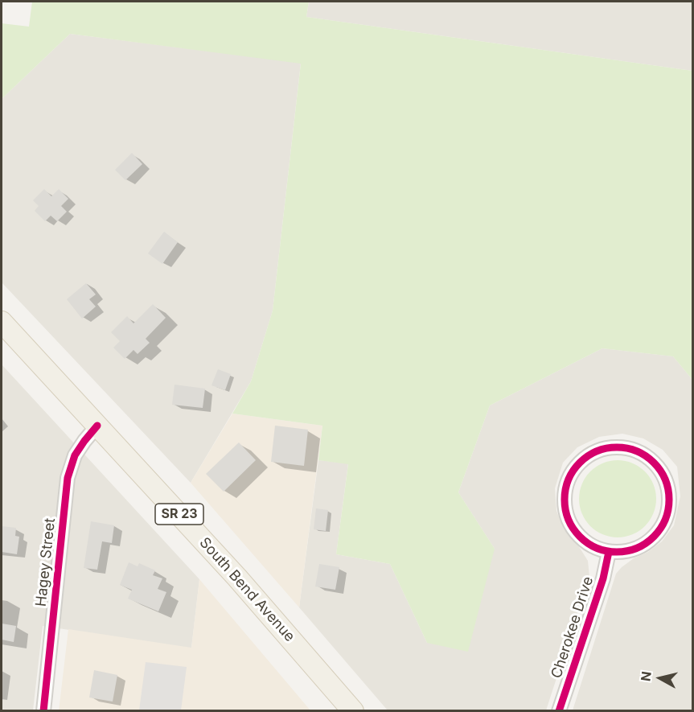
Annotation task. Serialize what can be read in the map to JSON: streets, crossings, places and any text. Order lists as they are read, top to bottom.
{
  "streets": {
    "main road": ["SR 23", "South Bend Avenue"],
    "street": ["Hagey Street", "Cherokee Drive"]
  },
  "crossings": [
    ["Hagey Street", "South Bend Avenue"]
  ],
  "north": "left"
}
